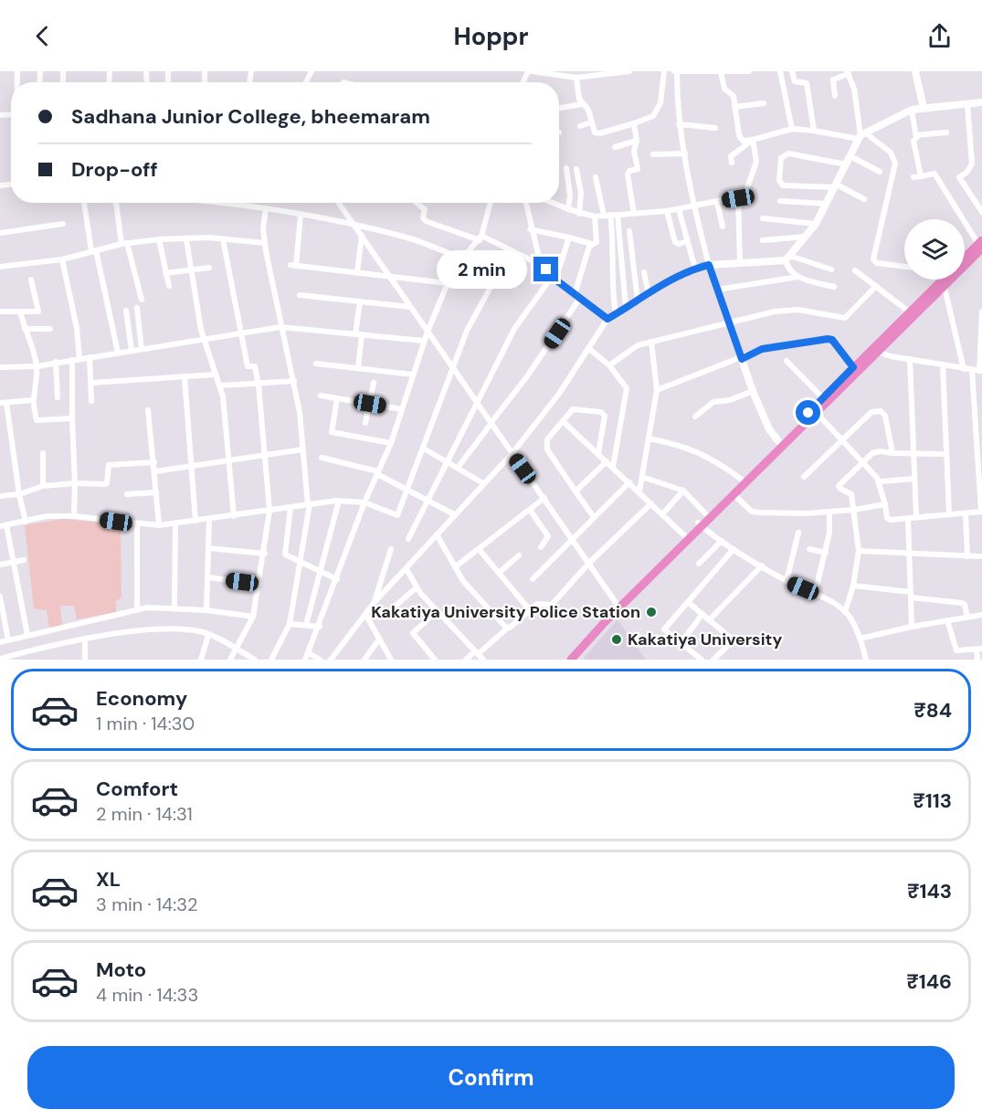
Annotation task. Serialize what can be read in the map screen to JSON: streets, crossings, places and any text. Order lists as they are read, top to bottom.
{
  "places": ["Kakatiya University Police Station", "Kakatiya University"],
  "page": {
    "header": "Hoppr",
    "banner": ["Sadhana Junior College, bheemaram", "Drop-off"],
    "bubble": "2 min",
    "list": [
      {
        "name": "Economy",
        "note": "1 min · 14:30",
        "value": "₹84"
      },
      {
        "name": "Comfort",
        "note": "2 min · 14:31",
        "value": "₹113"
      },
      {
        "name": "XL",
        "note": "3 min · 14:32",
        "value": "₹143"
      },
      {
        "name": "Moto",
        "note": "4 min · 14:33",
        "value": "₹146"
      }
    ],
    "buttons": "Confirm"
  }
}
